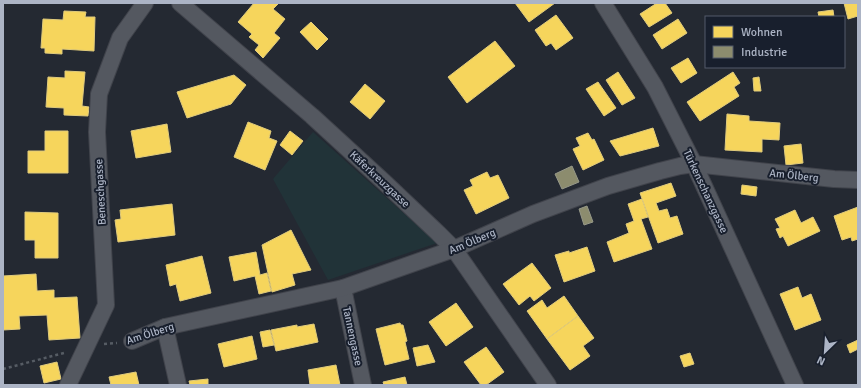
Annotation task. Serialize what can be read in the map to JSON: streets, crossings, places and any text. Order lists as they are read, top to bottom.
{
  "streets": {
    "street": [
      "Am Ölberg",
      "Käferkreuzgasse",
      "Türkenschanzgasse",
      "Beneschgasse",
      "Tannengasse"
    ]
  },
  "crossings": [
    ["Am Ölberg", "Käferkreuzgasse"],
    ["Am Ölberg", "Türkenschanzgasse"],
    ["Am Ölberg", "Beneschgasse"],
    ["Am Ölberg", "Tannengasse"]
  ],
  "legend": ["Wohnen", "Industrie"],
  "north": "bottom left"
}
